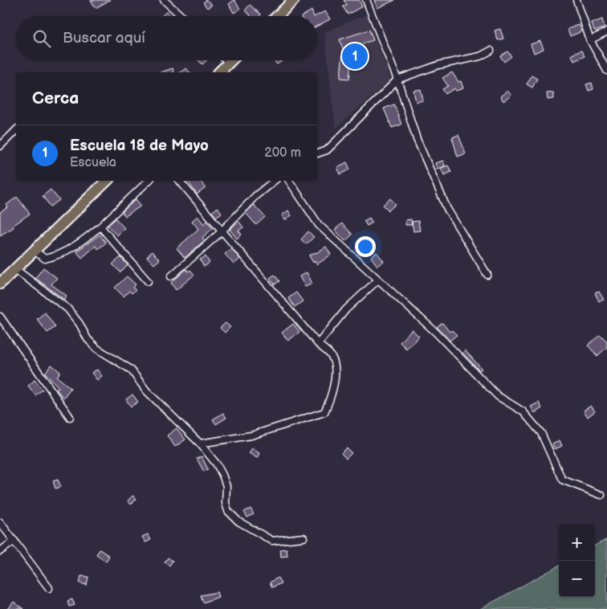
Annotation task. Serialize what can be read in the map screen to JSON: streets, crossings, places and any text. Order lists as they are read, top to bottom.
{
  "page": {
    "search": "Buscar aquí",
    "pins": "1",
    "heading": "Cerca",
    "list": [
      {
        "mark": "1",
        "name": "Escuela 18 de Mayo",
        "note": "Escuela",
        "value": "200 m"
      }
    ],
    "map_buttons": ["+", "−"]
  }
}
